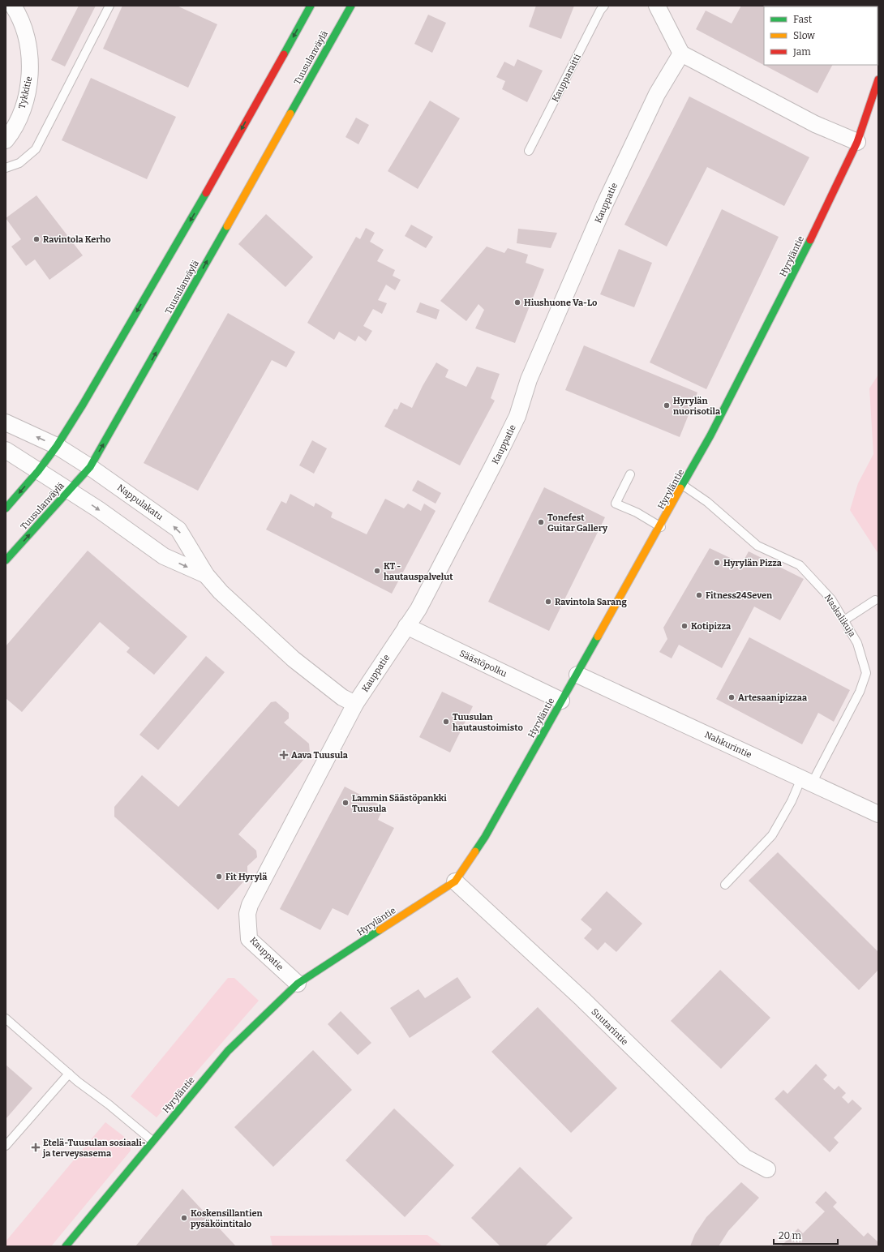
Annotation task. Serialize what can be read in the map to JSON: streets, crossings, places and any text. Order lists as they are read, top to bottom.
{
  "streets": {
    "street": [
      "Tuusulanväylä",
      "Tykkitie",
      "Kauppatie",
      "Hyryläntie",
      "Nappulakatu",
      "Säästöpolku",
      "Nahkurintie",
      "Suutarintie"
    ],
    "lane": ["Kaupparaitti", "Naskalikuja"]
  },
  "crossings": [
    ["Tuusulanväylä", "Nappulakatu"],
    ["Kauppatie", "Hyryläntie"],
    ["Kauppatie", "Nappulakatu"],
    ["Kauppatie", "Säästöpolku"],
    ["Hyryläntie", "Naskalikuja"],
    ["Hyryläntie", "Säästöpolku"],
    ["Hyryläntie", "Nahkurintie"],
    ["Hyryläntie", "Suutarintie"],
    ["Naskalikuja", "Nahkurintie"]
  ],
  "places": {
    "other": [
      "Ravintola Kerho",
      "Hiushuone Va-Lo",
      "Hyrylän nuorisotila",
      "Tonefest Guitar Gallery",
      "Hyrylän Pizza",
      "KT - hautauspalvelut",
      "Fitness24Seven",
      "Ravintola Sarang",
      "Kotipizza",
      "Artesaanipizzaa",
      "Tuusulan hautaustoimisto",
      "Lammin Säästöpankki Tuusula",
      "Fit Hyrylä",
      "Koskensillantien pysäköintitalo"
    ],
    "health": ["Aava Tuusula", "Etelä-Tuusulan sosiaali- ja terveysasema"]
  },
  "legend": ["Fast", "Slow", "Jam"],
  "scale_bar": "20 m"
}
